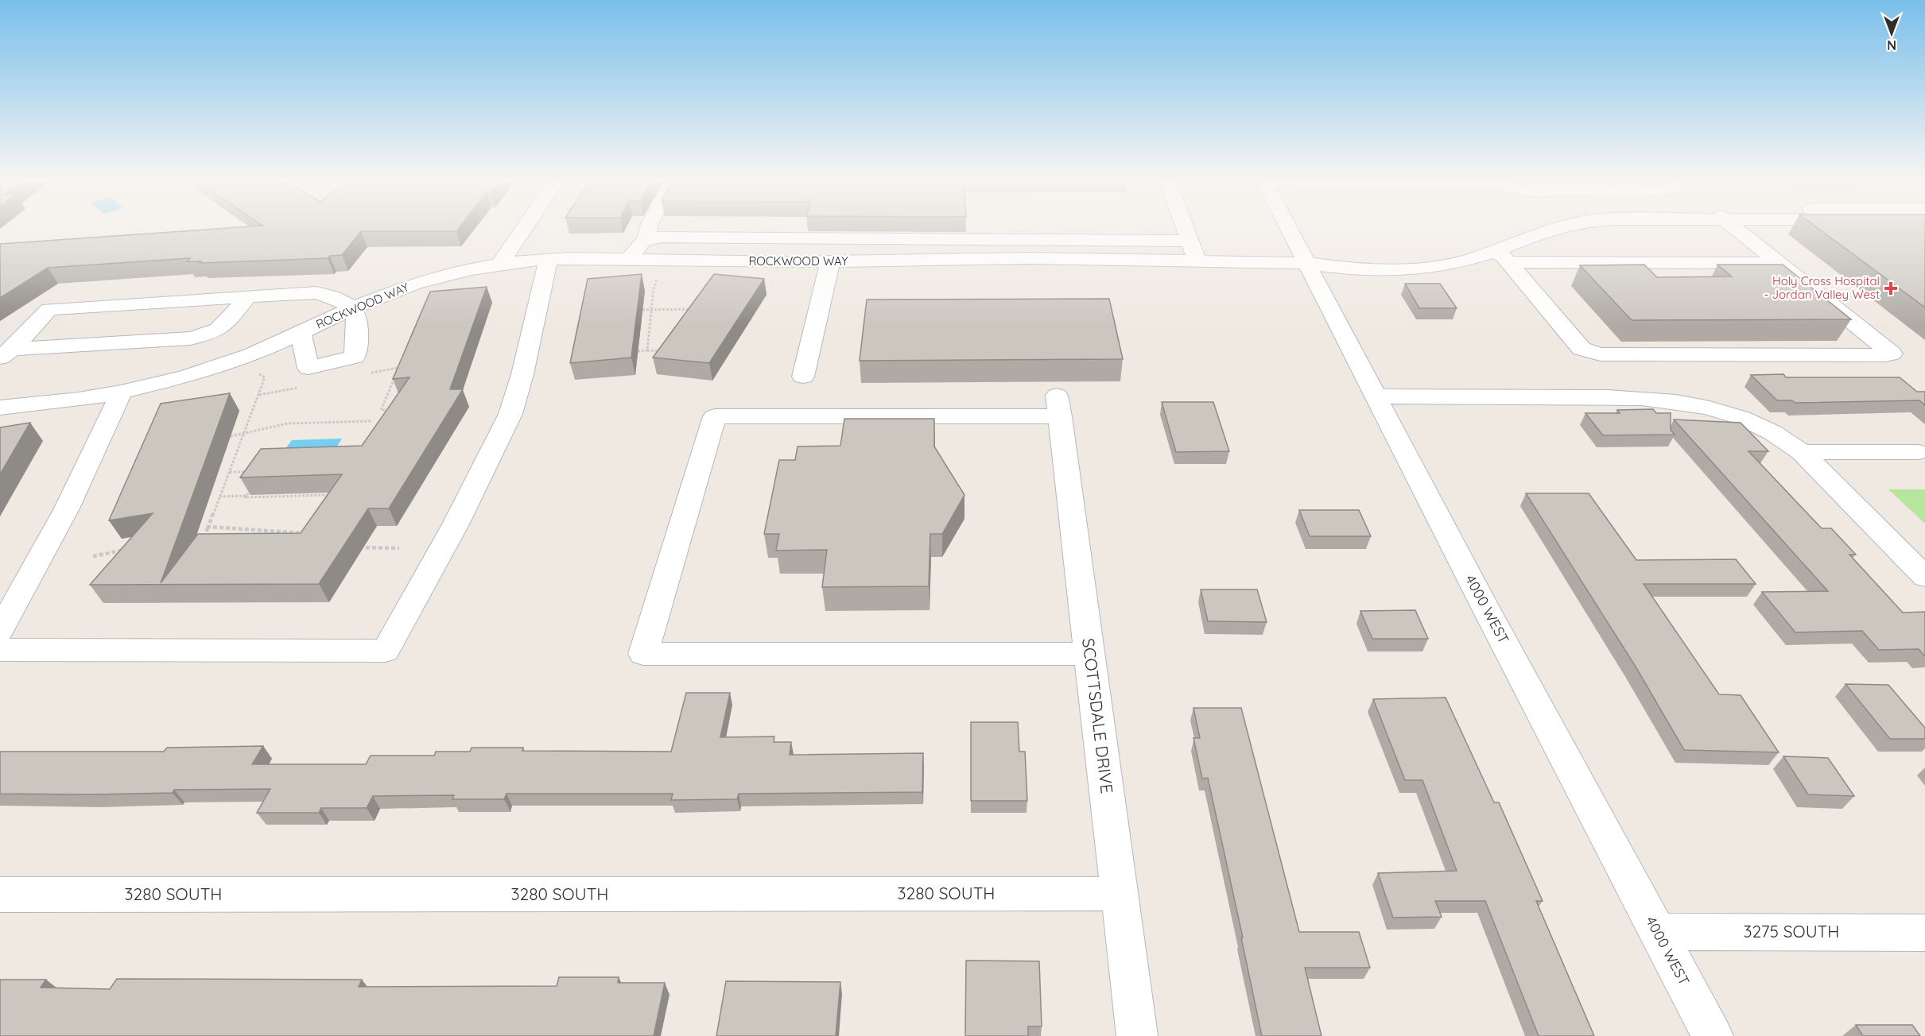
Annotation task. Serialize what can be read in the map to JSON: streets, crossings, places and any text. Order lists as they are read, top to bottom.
{
  "streets": {
    "street": [
      "ROCKWOOD WAY",
      "4000 WEST",
      "SCOTTSDALE DRIVE",
      "3280 SOUTH",
      "3275 SOUTH"
    ]
  },
  "crossings": [
    ["ROCKWOOD WAY", "4000 WEST"],
    ["4000 WEST", "3275 SOUTH"],
    ["SCOTTSDALE DRIVE", "3280 SOUTH"]
  ],
  "places": {
    "health": ["Holy Cross Hospital - Jordan Valley West"]
  },
  "north": "bottom"
}
